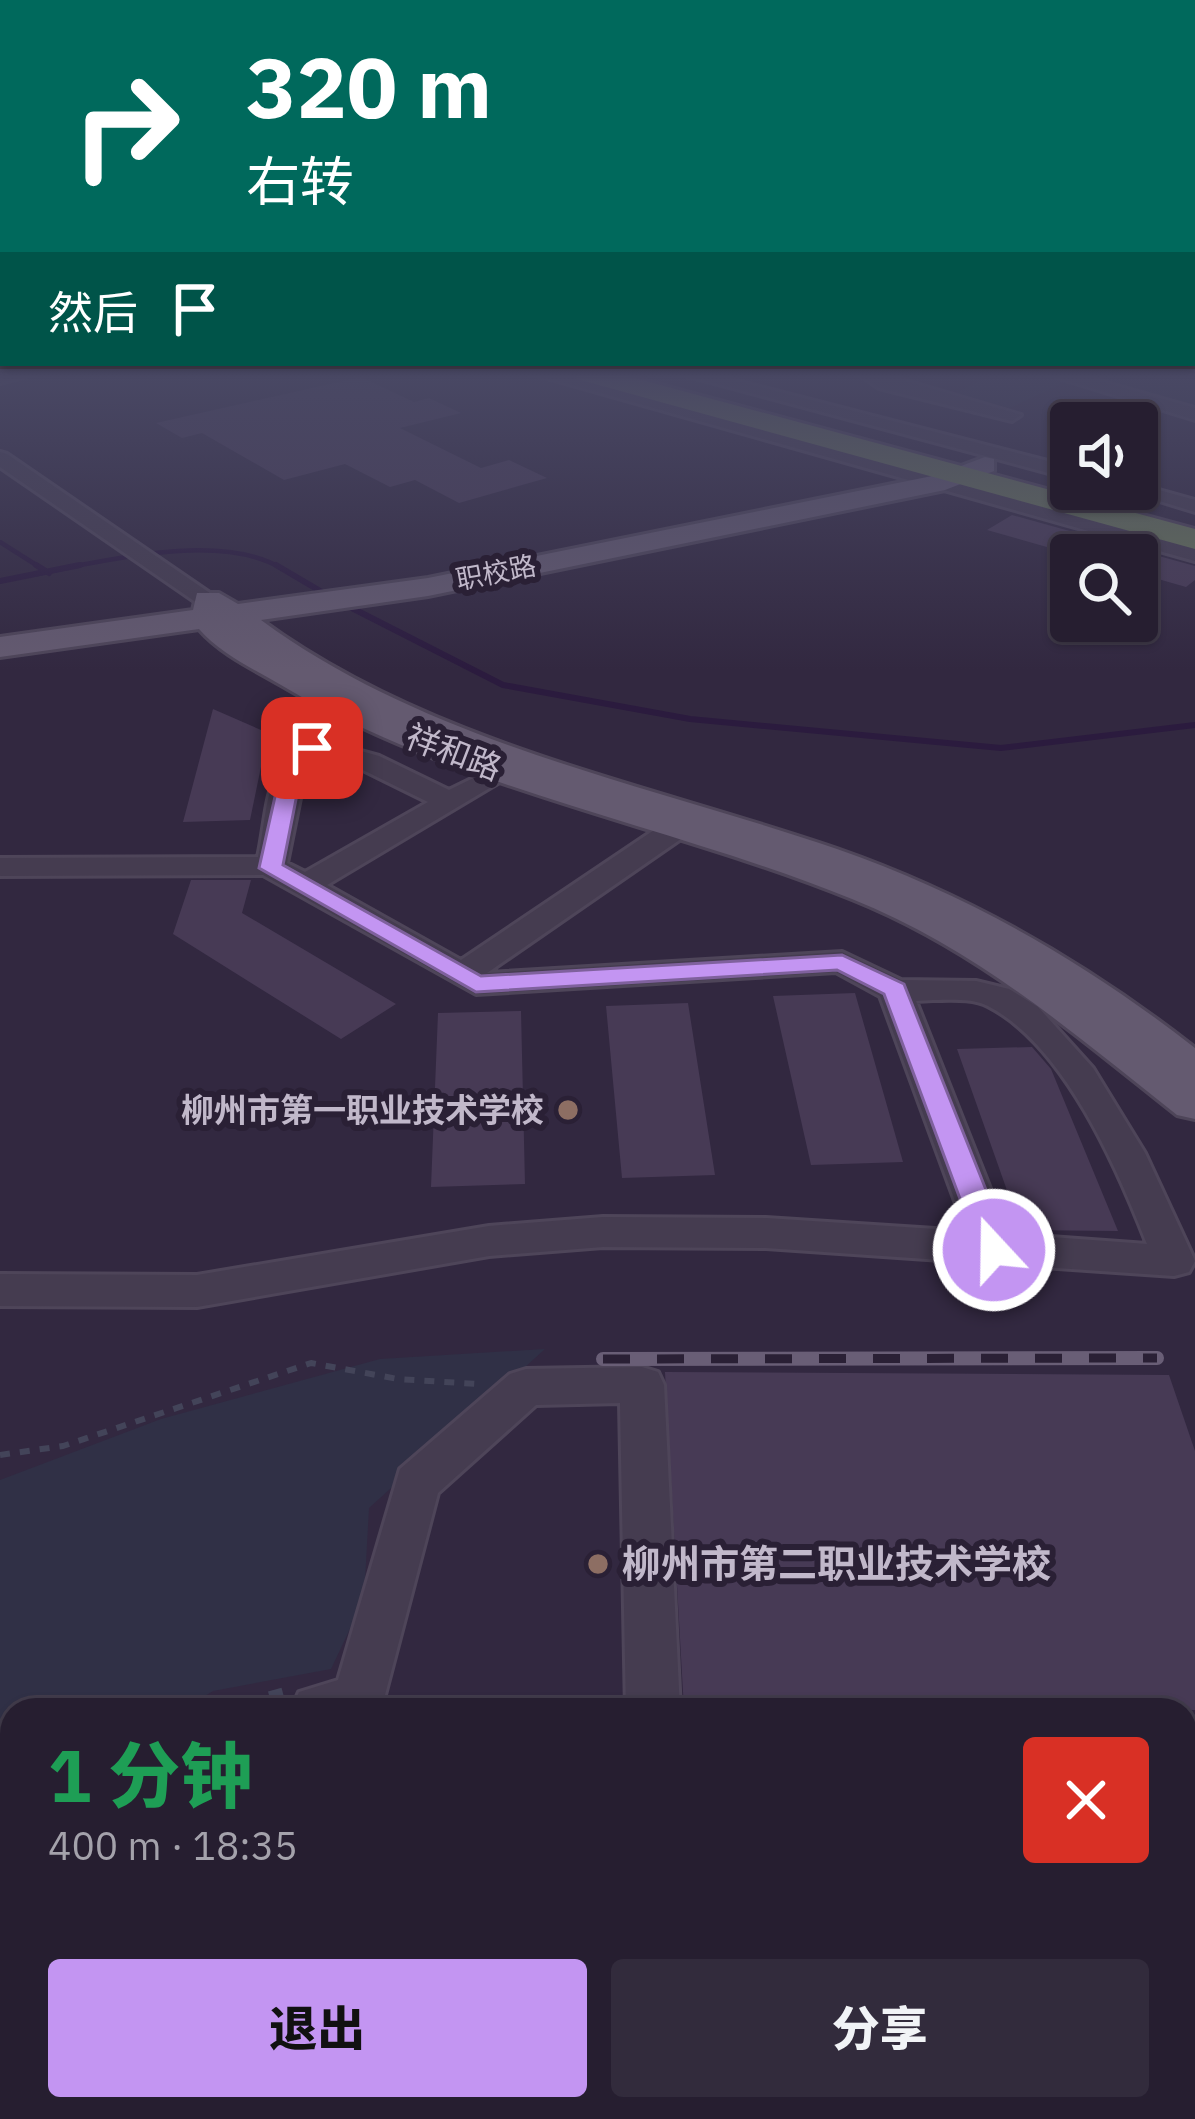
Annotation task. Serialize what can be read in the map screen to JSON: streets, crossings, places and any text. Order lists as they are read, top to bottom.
{
  "streets": {
    "main road": ["职校路", "祥和路"]
  },
  "crossings": [
    ["职校路", "祥和路"]
  ],
  "places": ["柳州市第一职业技术学校", "柳州市第二职业技术学校"],
  "page": {
    "turn": ["320 m", "右转"],
    "then": "然后",
    "heading": ["1 分钟", "400 m · 18:35"],
    "buttons": ["退出", "分享"]
  }
}
